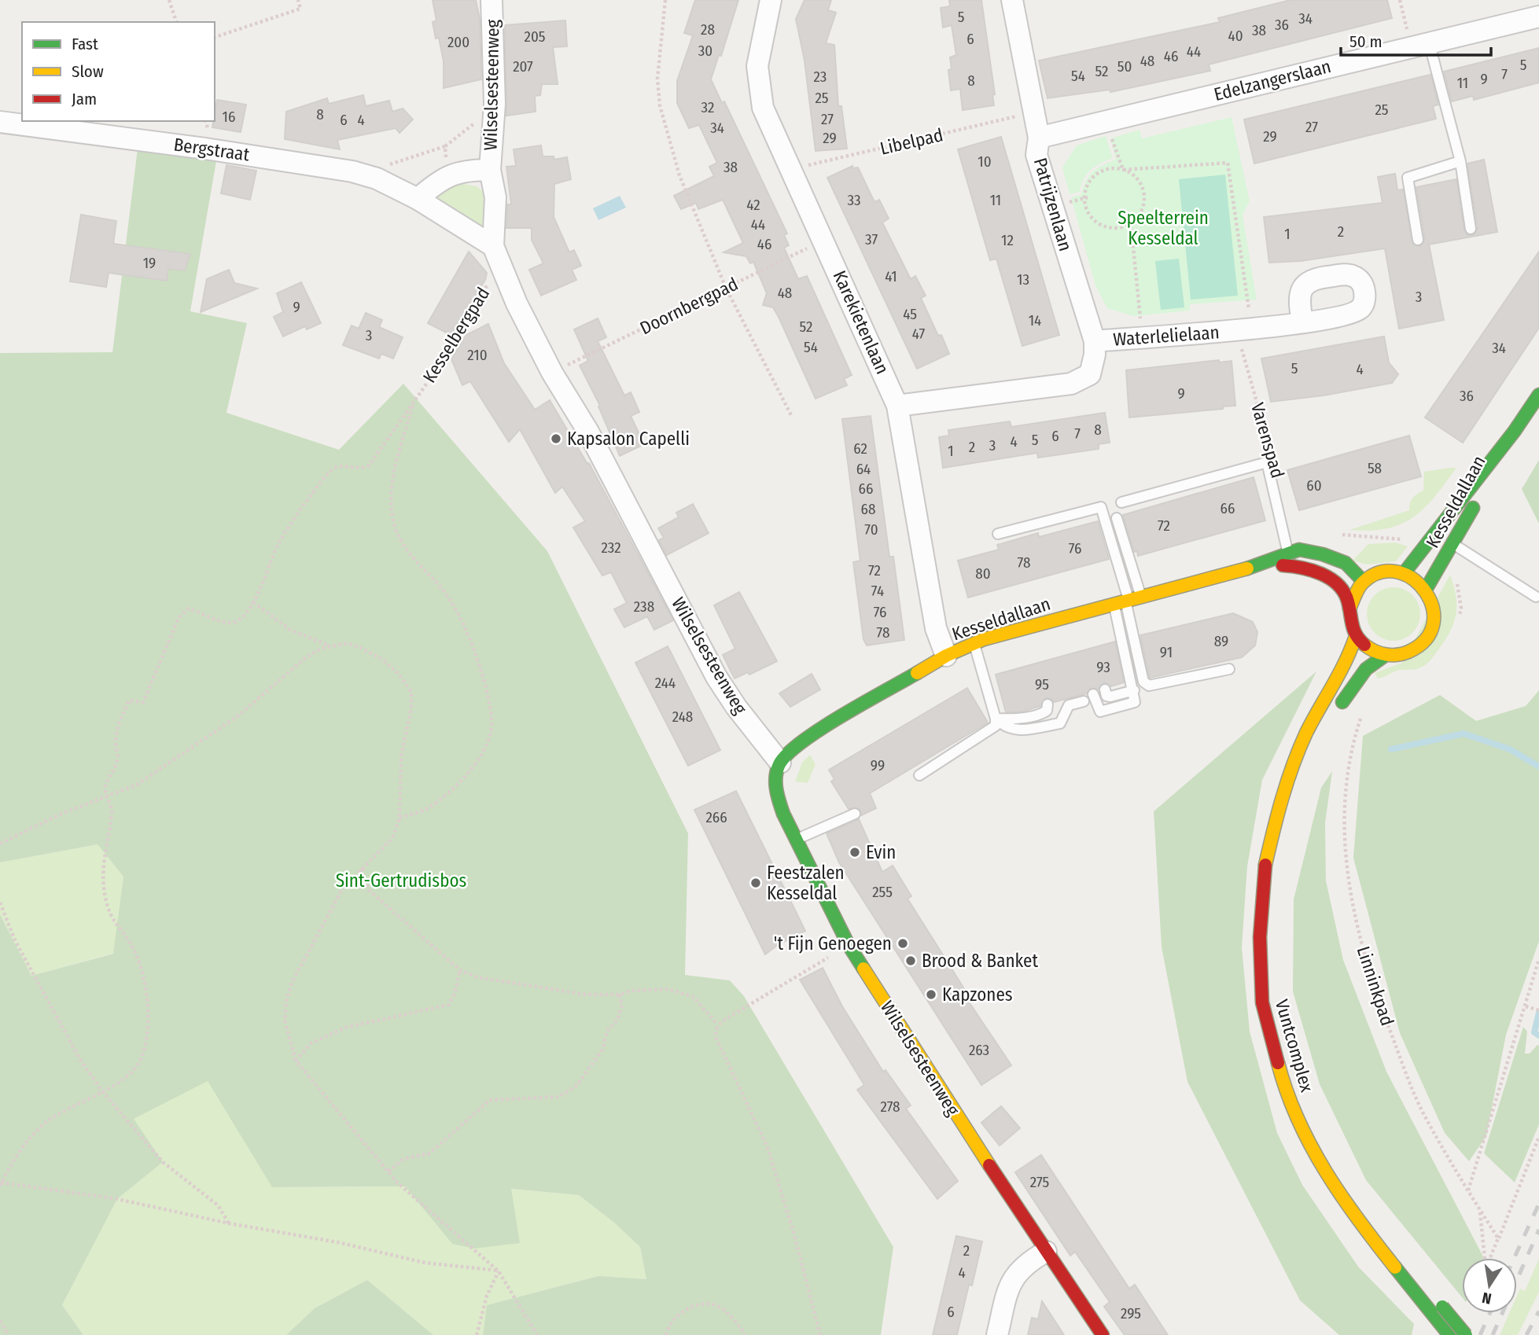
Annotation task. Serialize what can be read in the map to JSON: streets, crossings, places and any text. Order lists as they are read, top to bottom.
{
  "streets": {
    "street": [
      "Edelzangerslaan",
      "Wilselsesteenweg",
      "Bergstraat",
      "Patrijzenlaan",
      "Karekietenlaan",
      "Waterlelielaan",
      "Kesseldallaan",
      "Vuntcomplex"
    ],
    "path": [
      "Libelpad",
      "Doornbergpad",
      "Kesselbergpad",
      "Varenspad",
      "Linninkpad"
    ]
  },
  "crossings": [
    ["Edelzangerslaan", "Patrijzenlaan"],
    ["Wilselsesteenweg", "Bergstraat"],
    ["Wilselsesteenweg", "Doornbergpad"],
    ["Wilselsesteenweg", "Kesselbergpad"],
    ["Wilselsesteenweg", "Kesseldallaan"],
    ["Libelpad", "Patrijzenlaan"],
    ["Libelpad", "Karekietenlaan"],
    ["Patrijzenlaan", "Waterlelielaan"],
    ["Doornbergpad", "Karekietenlaan"],
    ["Karekietenlaan", "Waterlelielaan"],
    ["Karekietenlaan", "Kesseldallaan"],
    ["Waterlelielaan", "Varenspad"],
    ["Kesseldallaan", "Vuntcomplex"]
  ],
  "parks": ["Speelterrein Kesseldal", "Sint-Gertrudisbos"],
  "places": [
    "Kapsalon Capelli",
    "Evin",
    "Feestzalen Kesseldal",
    "'t Fijn Genoegen",
    "Brood & Banket",
    "Kapzones"
  ],
  "house_numbers": [
    "5",
    "34",
    "36",
    "28",
    "38",
    "40",
    "205",
    "6",
    "200",
    "30",
    "44",
    "46",
    "48",
    "5",
    "207",
    "50",
    "52",
    "7",
    "54",
    "23",
    "9",
    "8",
    "11",
    "25",
    "32",
    "25",
    "8",
    "16",
    "27",
    "6",
    "4",
    "27",
    "34",
    "29",
    "29",
    "10",
    "38",
    "33",
    "11",
    "42",
    "44",
    "2",
    "1",
    "37",
    "12",
    "46",
    "19",
    "41",
    "13",
    "48",
    "3",
    "9",
    "45",
    "14",
    "52",
    "47",
    "3",
    "54",
    "34",
    "210",
    "5",
    "4",
    "9",
    "36",
    "8",
    "7",
    "6",
    "5",
    "4",
    "3",
    "2",
    "62",
    "1",
    "58",
    "64",
    "60",
    "66",
    "66",
    "68",
    "72",
    "70",
    "232",
    "76",
    "78",
    "72",
    "80",
    "74",
    "238",
    "76",
    "78",
    "89",
    "91",
    "93",
    "244",
    "95",
    "248",
    "99",
    "266",
    "255",
    "263",
    "278",
    "275",
    "2",
    "4",
    "6",
    "295"
  ],
  "legend": ["Fast", "Slow", "Jam"],
  "scale_bar": "50 m",
  "north": "bottom"
}
